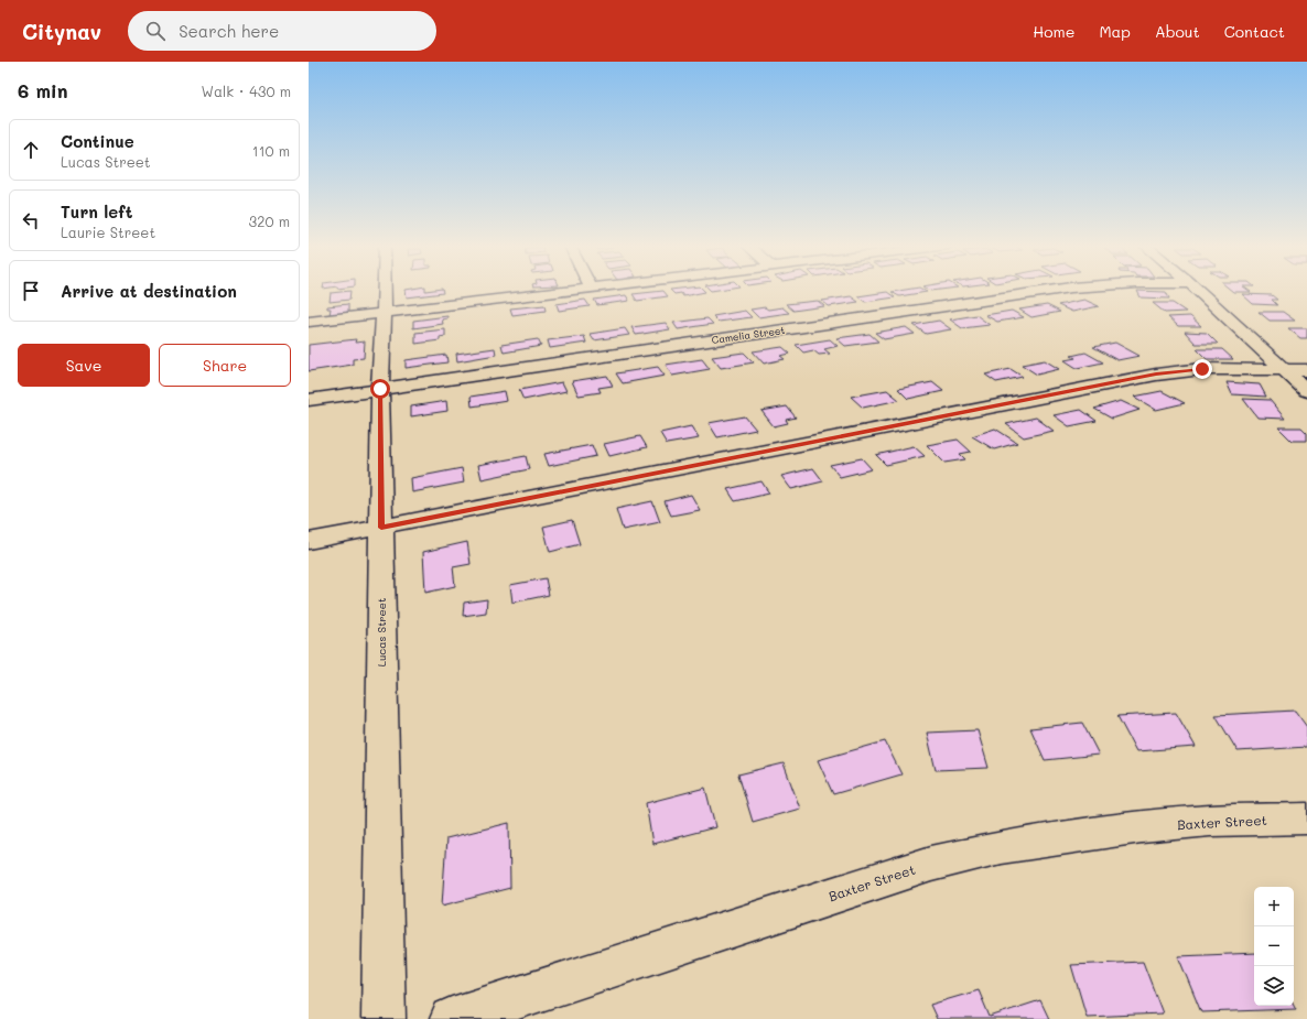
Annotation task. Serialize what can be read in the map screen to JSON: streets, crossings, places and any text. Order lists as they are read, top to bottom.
{
  "streets": {
    "street": ["Camelia Street", "Lucas Street", "Baxter Street"]
  },
  "crossings": [
    ["Camelia Street", "Lucas Street"]
  ],
  "page": {
    "header": "Citynav",
    "search": "Search here",
    "nav": [
      "Home",
      "Map",
      "About",
      "Contact"
    ],
    "heading": ["6 min", "Walk · 430 m"],
    "list": [
      ["Continue", "Lucas Street", "110 m"],
      ["Turn left", "Laurie Street", "320 m"],
      "Arrive at destination"
    ],
    "buttons": ["Save", "Share"],
    "map_buttons": ["+", "−"]
  }
}
